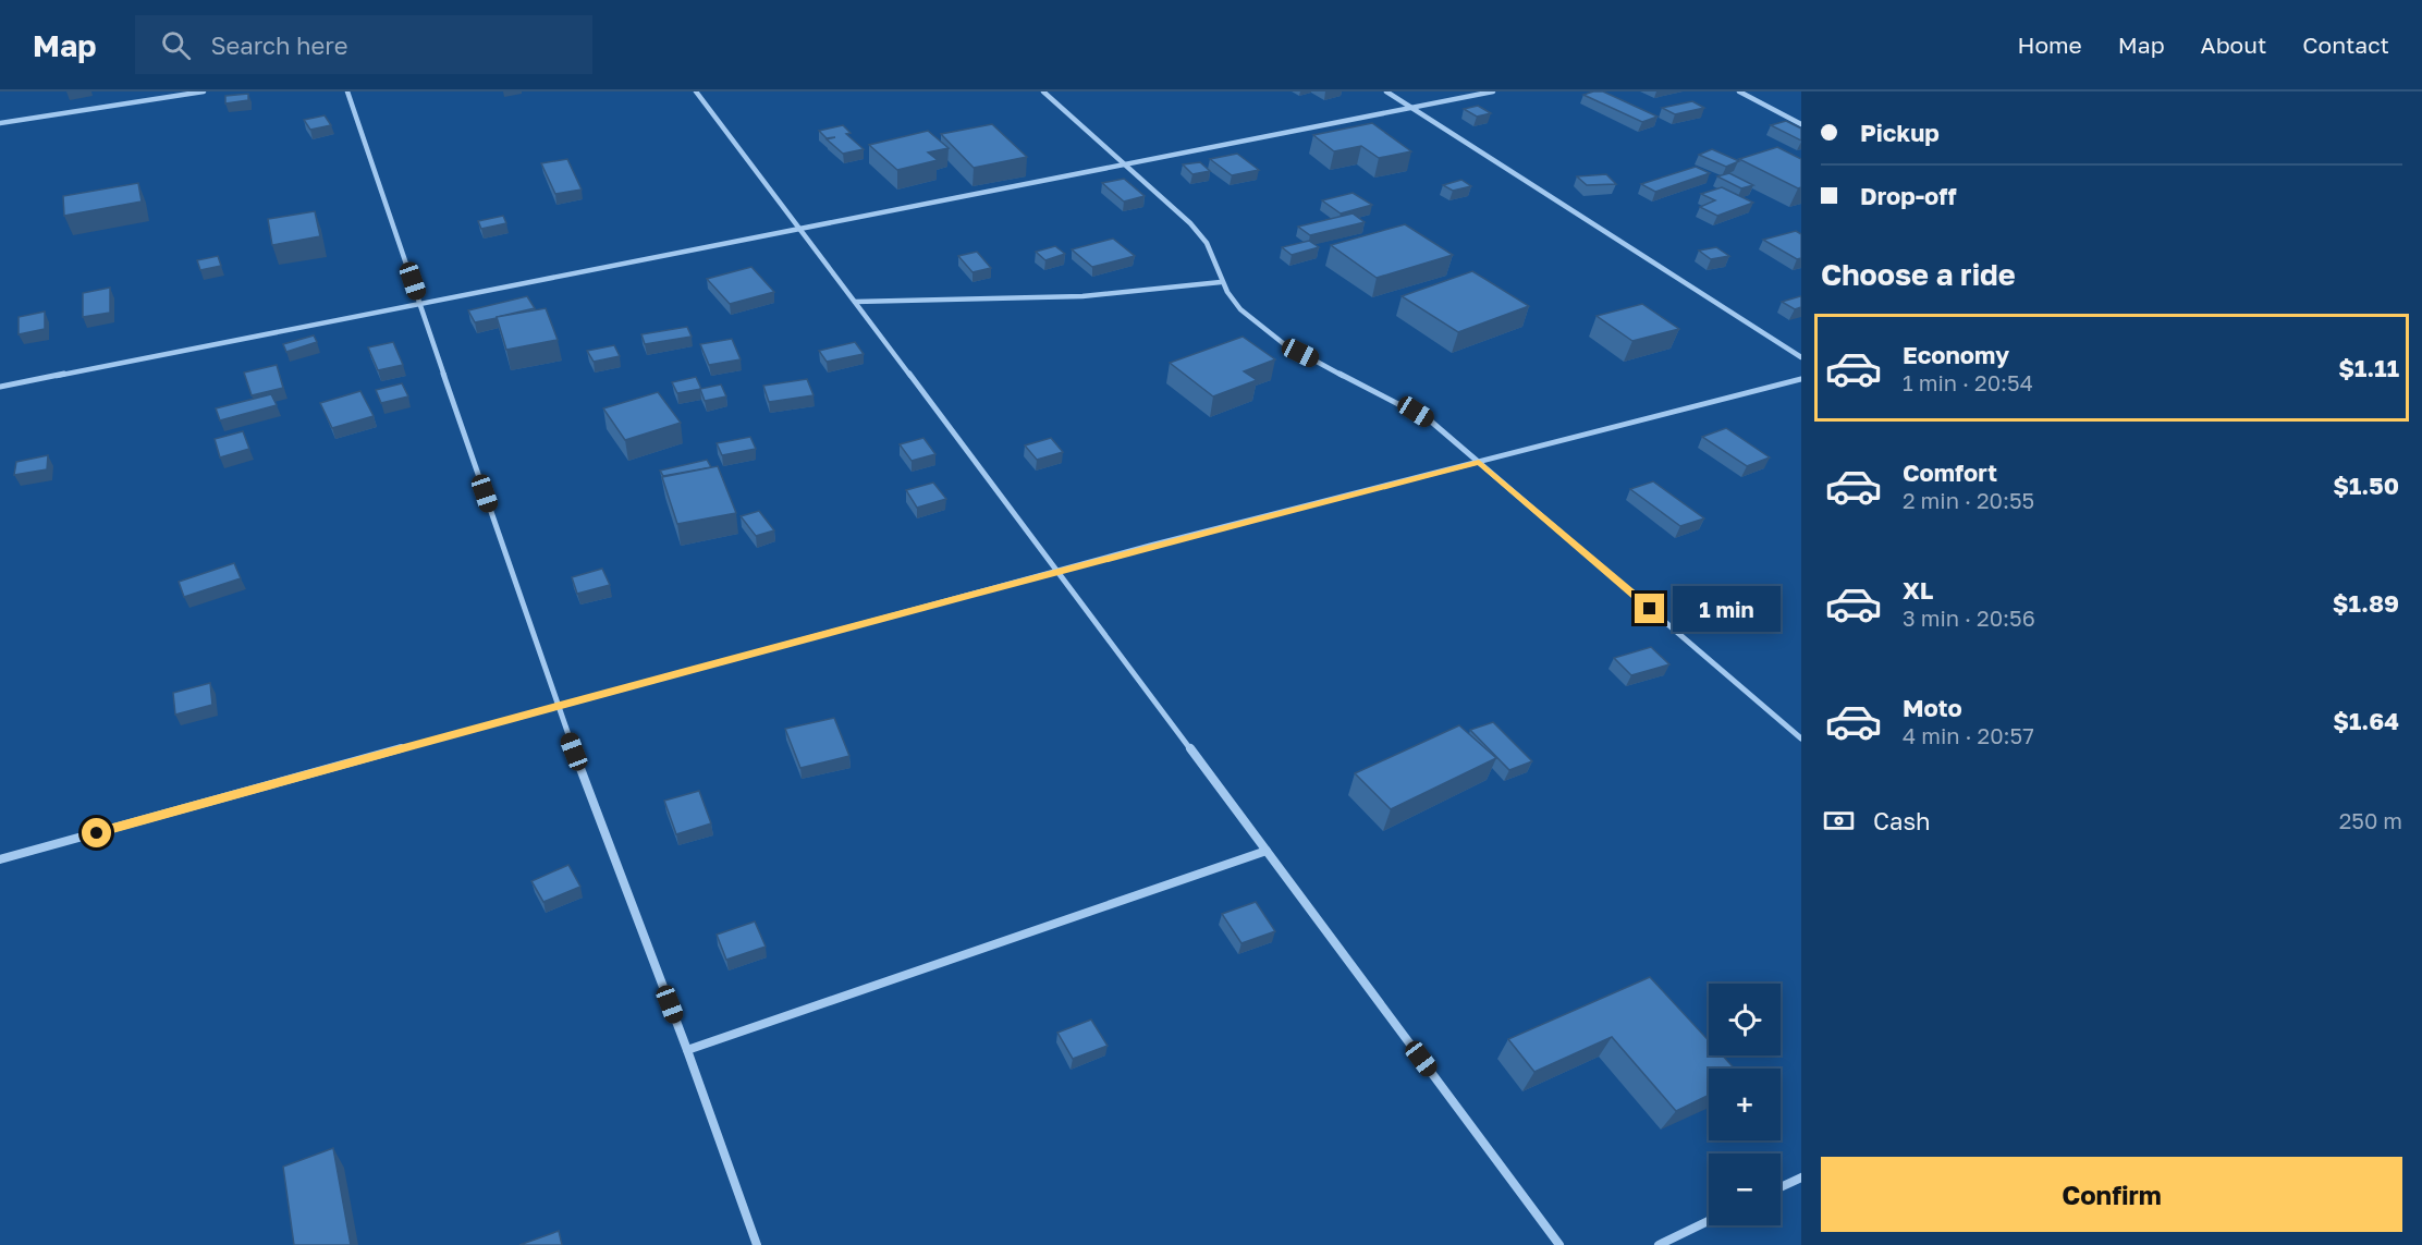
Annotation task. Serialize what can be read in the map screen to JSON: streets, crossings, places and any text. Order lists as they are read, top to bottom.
{
  "page": {
    "header": "Map",
    "search": "Search here",
    "nav": [
      "Home",
      "Map",
      "About",
      "Contact"
    ],
    "banner": ["Pickup", "Drop-off"],
    "heading": "Choose a ride",
    "list": [
      {
        "name": "Economy",
        "note": "1 min · 20:54",
        "value": "$1.11"
      },
      {
        "name": "Comfort",
        "note": "2 min · 20:55",
        "value": "$1.50"
      },
      {
        "name": "XL",
        "note": "3 min · 20:56",
        "value": "$1.89"
      },
      {
        "name": "Moto",
        "note": "4 min · 20:57",
        "value": "$1.64"
      }
    ],
    "bubble": "1 min",
    "pay": ["Cash", "250 m"],
    "map_buttons": ["+", "−"],
    "buttons": "Confirm"
  }
}
